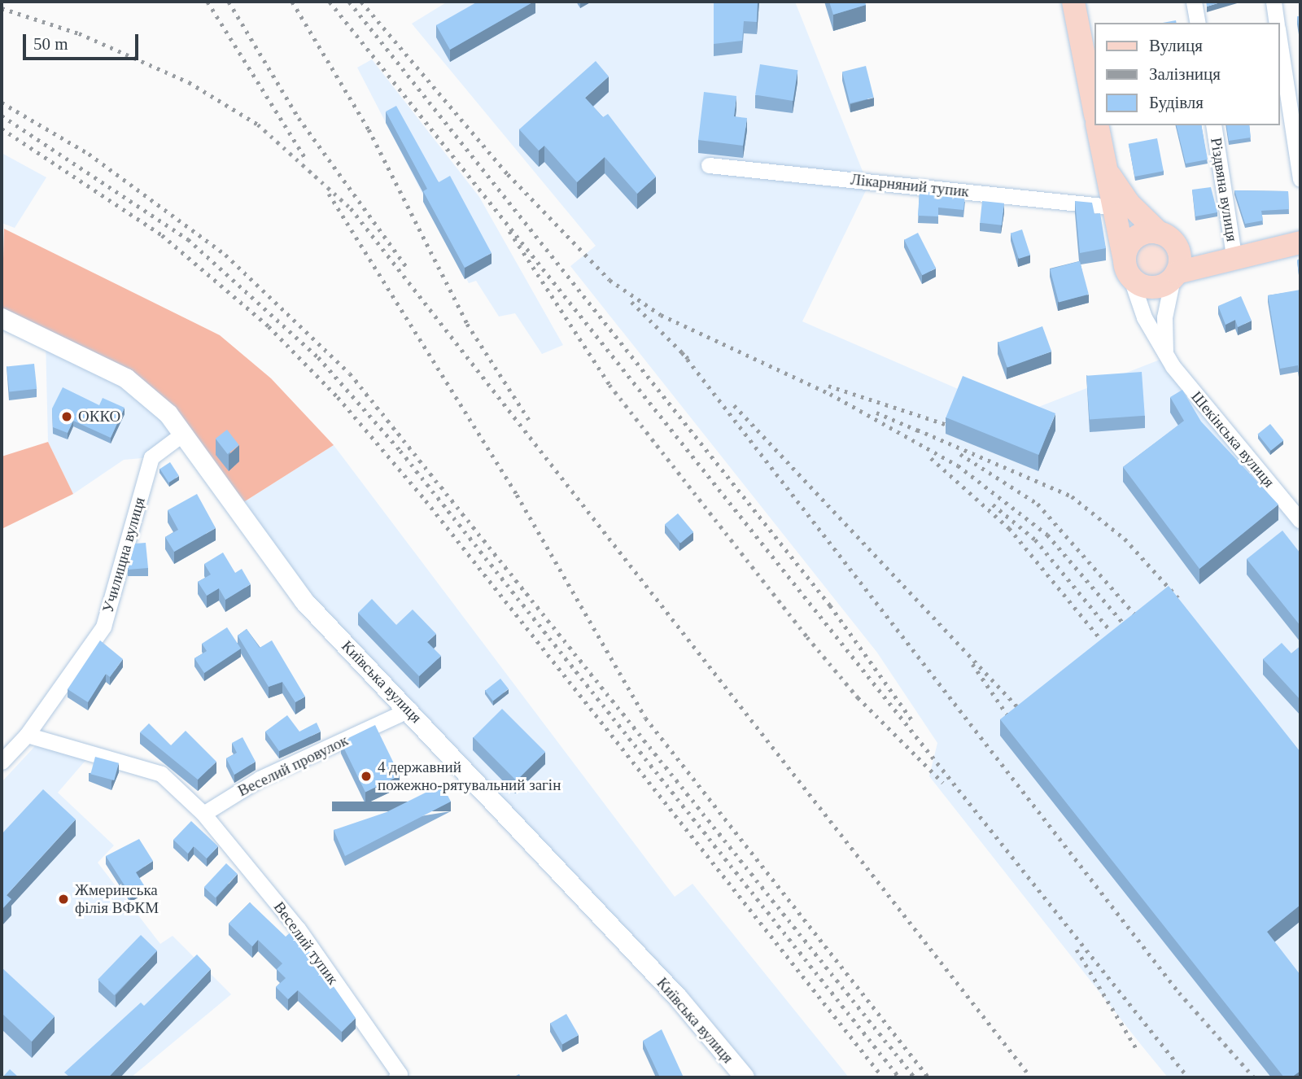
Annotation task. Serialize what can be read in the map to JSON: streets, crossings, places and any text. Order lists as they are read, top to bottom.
{
  "streets": {
    "main road": ["Шекінська вулиця"],
    "street": [
      "Лікарняний тупик",
      "Різдвяна вулиця",
      "Училищна вулиця",
      "Київська вулиця",
      "Веселий провулок",
      "Веселий тупик"
    ]
  },
  "crossings": [
    ["Лікарняний тупик", "Шекінська вулиця"],
    ["Училищна вулиця", "Київська вулиця"],
    ["Київська вулиця", "Веселий провулок"],
    ["Веселий провулок", "Веселий тупик"]
  ],
  "places": ["ОККО", "4 державний пожежно-рятувальний загін", "Жмеринська філія ВФКМ"],
  "legend": ["Вулиця", "Залізниця", "Будівля"],
  "scale_bar": "50 m"
}
